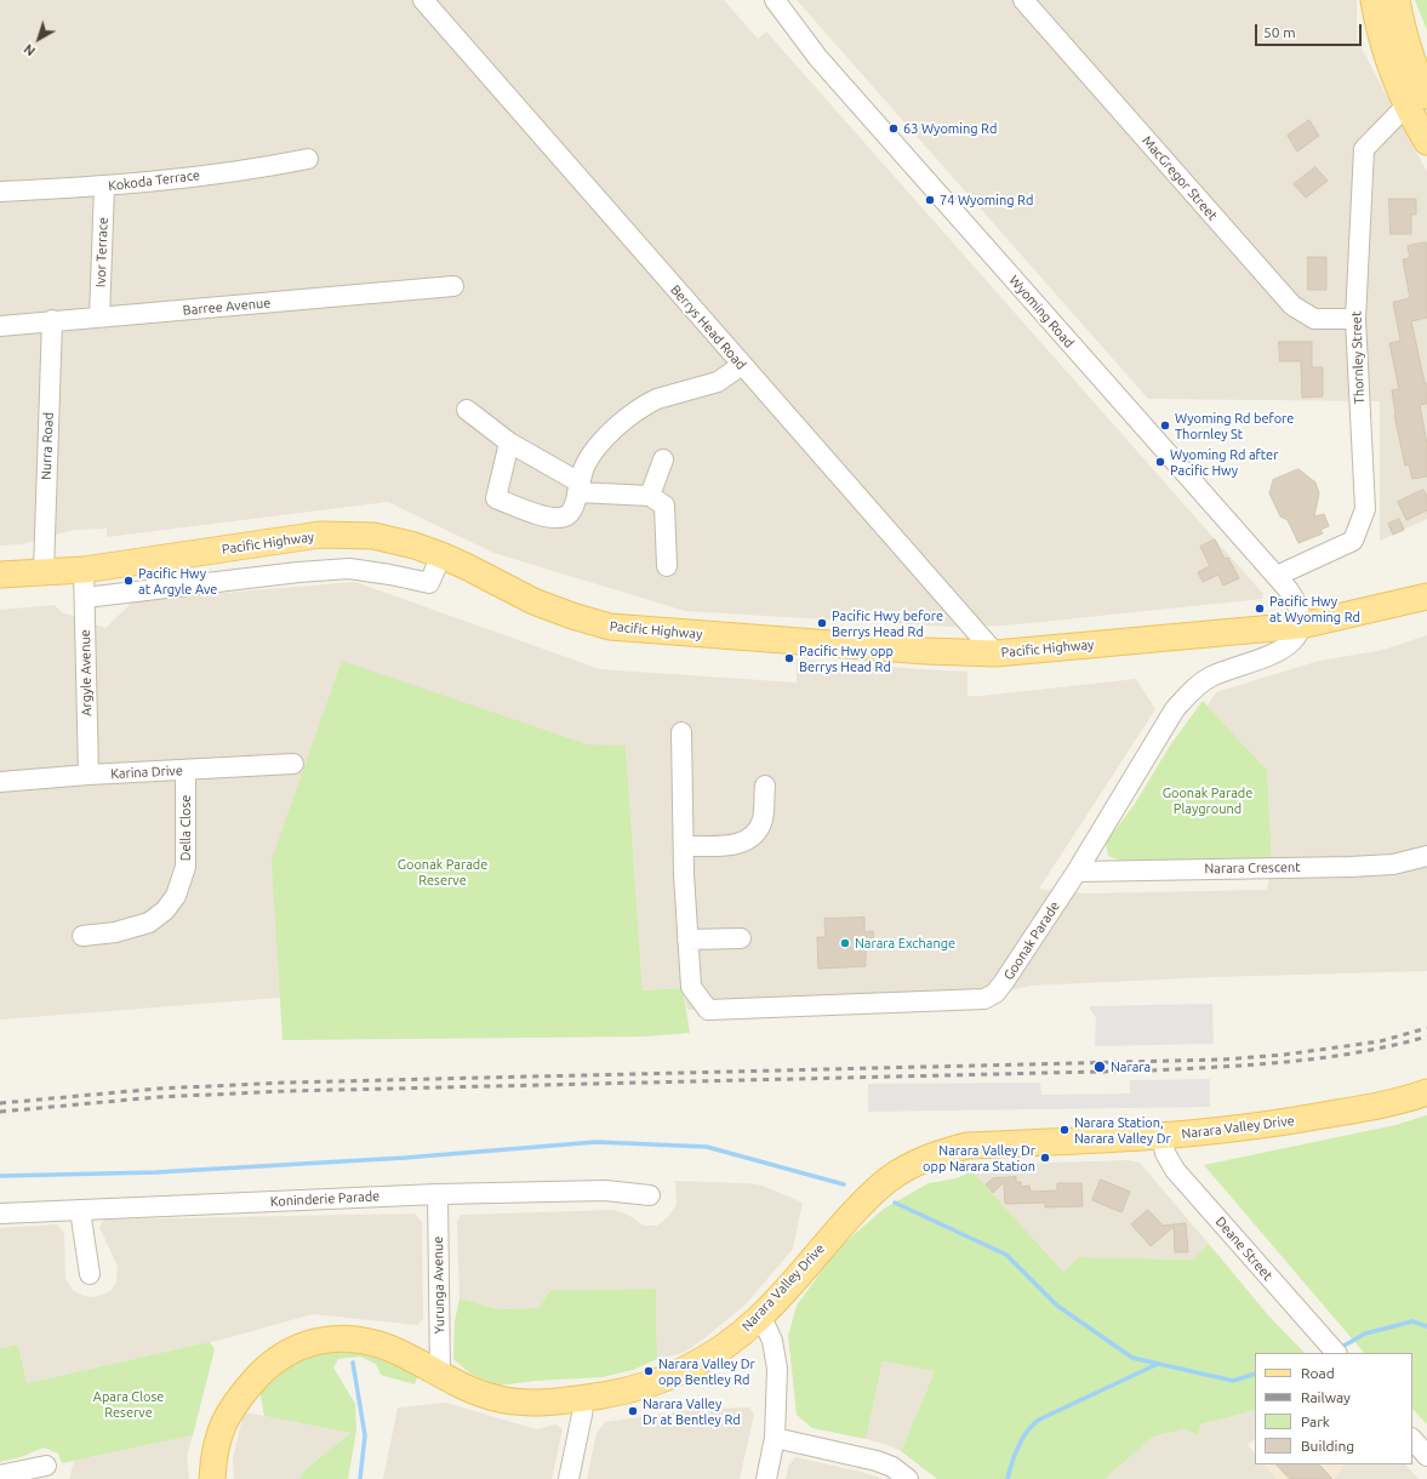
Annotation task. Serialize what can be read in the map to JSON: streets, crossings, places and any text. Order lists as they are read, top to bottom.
{
  "streets": {
    "main road": ["Pacific Highway", "Narara Valley Drive"],
    "street": [
      "MacGregor Street",
      "Kokoda Terrace",
      "Ivor Terrace",
      "Barree Avenue",
      "Wyoming Road",
      "Berrys Head Road",
      "Thornley Street",
      "Nurra Road",
      "Argyle Avenue",
      "Karina Drive",
      "Della Close",
      "Narara Crescent",
      "Goonak Parade",
      "Koninderie Parade",
      "Deane Street",
      "Yurunga Avenue"
    ]
  },
  "crossings": [
    ["MacGregor Street", "Thornley Street"],
    ["Kokoda Terrace", "Ivor Terrace"],
    ["Ivor Terrace", "Barree Avenue"],
    ["Barree Avenue", "Nurra Road"],
    ["Wyoming Road", "Thornley Street"],
    ["Wyoming Road", "Pacific Highway"],
    ["Wyoming Road", "Goonak Parade"],
    ["Berrys Head Road", "Pacific Highway"],
    ["Nurra Road", "Pacific Highway"],
    ["Pacific Highway", "Argyle Avenue"],
    ["Pacific Highway", "Goonak Parade"],
    ["Argyle Avenue", "Karina Drive"],
    ["Karina Drive", "Della Close"],
    ["Narara Crescent", "Goonak Parade"],
    ["Narara Valley Drive", "Deane Street"],
    ["Narara Valley Drive", "Yurunga Avenue"],
    ["Koninderie Parade", "Yurunga Avenue"]
  ],
  "parks": ["Goonak Parade Playground", "Goonak Parade Reserve", "Apara Close Reserve"],
  "places": [
    "63 Wyoming Rd",
    "74 Wyoming Rd",
    "Wyoming Rd before Thornley St",
    "Wyoming Rd after Pacific Hwy",
    "Pacific Hwy at Argyle Ave",
    "Pacific Hwy at Wyoming Rd",
    "Pacific Hwy before Berrys Head Rd",
    "Pacific Hwy opp Berrys Head Rd",
    "Narara Exchange",
    "Narara",
    "Narara Station, Narara Valley Dr",
    "Narara Valley Dr opp Narara Station",
    "Narara Valley Dr opp Bentley Rd",
    "Narara Valley Dr at Bentley Rd"
  ],
  "legend": [
    "Road",
    "Railway",
    "Park",
    "Building"
  ],
  "scale_bar": "50 m",
  "north": "bottom left"
}
